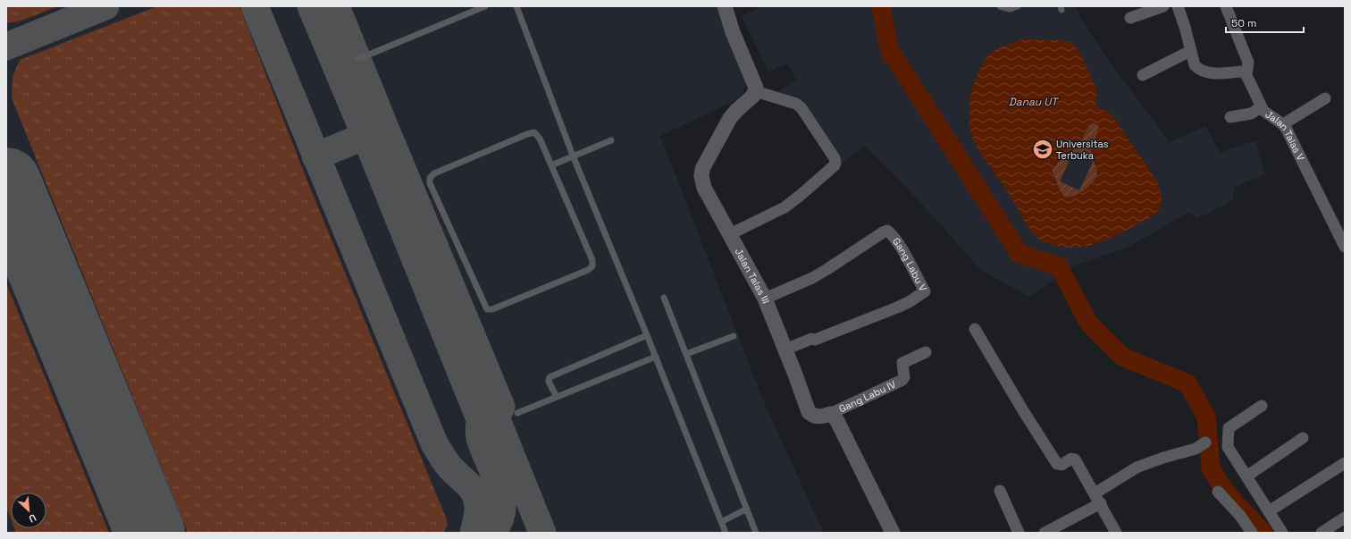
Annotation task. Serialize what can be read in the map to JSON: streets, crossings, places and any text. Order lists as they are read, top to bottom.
{
  "streets": {
    "street": [
      "Jalan Talas V",
      "Gang Labu V",
      "Jalan Talas III",
      "Gang Labu IV"
    ]
  },
  "crossings": [
    ["Gang Labu V", "Jalan Talas III"],
    ["Jalan Talas III", "Gang Labu IV"]
  ],
  "water": ["Danau UT"],
  "places": {
    "school or university": ["Universitas Terbuka"]
  },
  "scale_bar": "50 m",
  "north": "bottom right"
}
